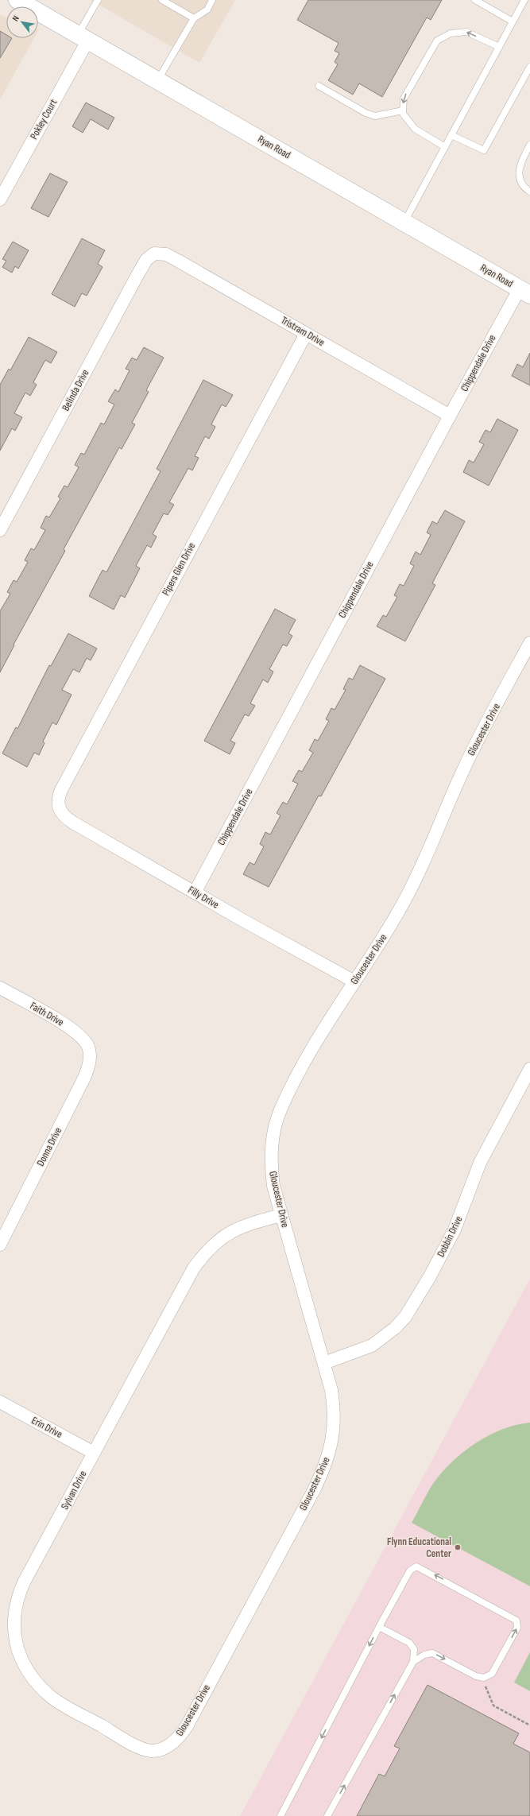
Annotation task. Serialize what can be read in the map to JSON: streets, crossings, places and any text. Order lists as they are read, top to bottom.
{
  "streets": {
    "main road": ["Ryan Road"],
    "street": [
      "Pokley Court",
      "Tristram Drive",
      "Chippendale Drive",
      "Belinda Drive",
      "Pipers Glen Drive",
      "Gloucester Drive",
      "Filly Drive",
      "Faith Drive",
      "Donna Drive",
      "Dobbin Drive",
      "Erin Drive",
      "Sylvan Drive"
    ]
  },
  "crossings": [
    ["Pokley Court", "Ryan Road"],
    ["Ryan Road", "Chippendale Drive"],
    ["Tristram Drive", "Chippendale Drive"],
    ["Tristram Drive", "Belinda Drive"],
    ["Tristram Drive", "Pipers Glen Drive"],
    ["Chippendale Drive", "Filly Drive"],
    ["Pipers Glen Drive", "Filly Drive"],
    ["Gloucester Drive", "Filly Drive"],
    ["Gloucester Drive", "Dobbin Drive"],
    ["Gloucester Drive", "Sylvan Drive"],
    ["Faith Drive", "Donna Drive"],
    ["Erin Drive", "Sylvan Drive"]
  ],
  "places": ["Flynn Educational Center"],
  "north": "top left"
}
